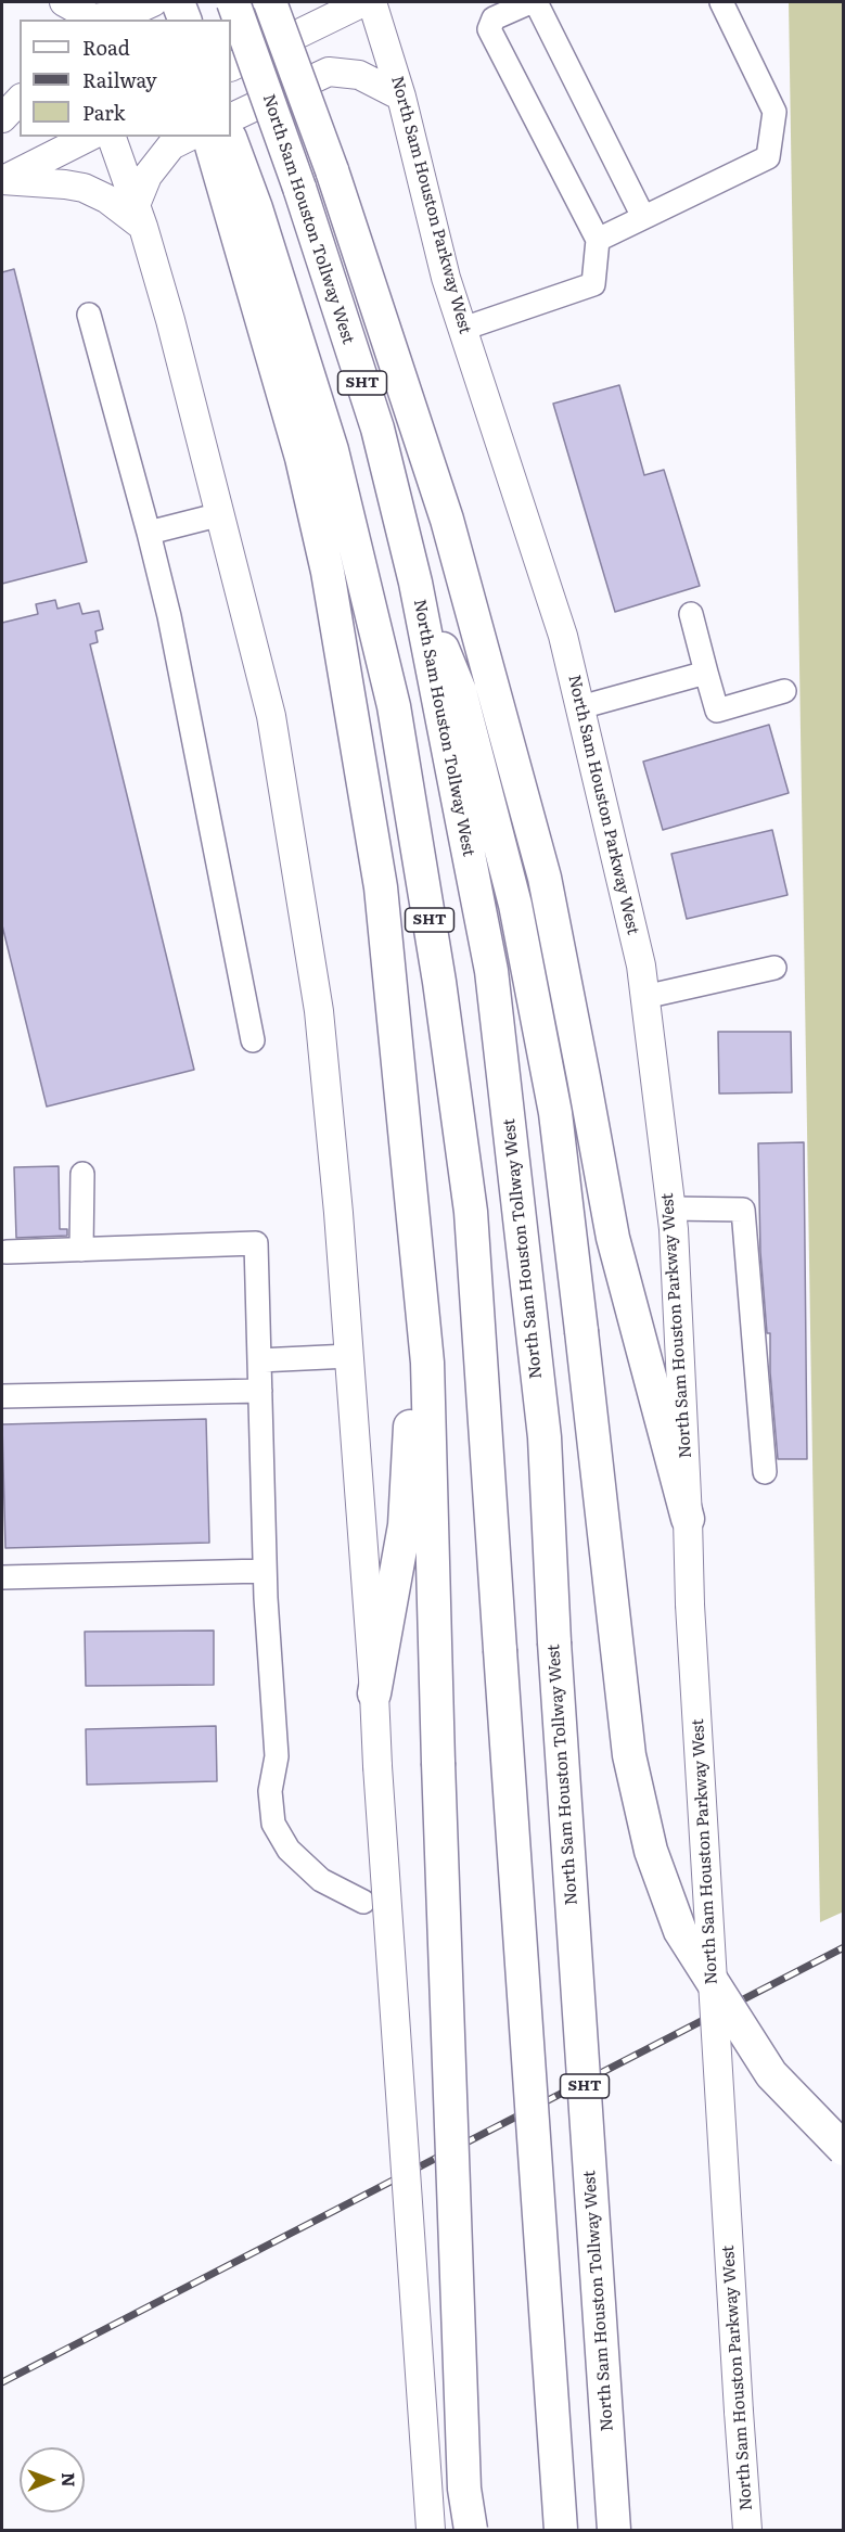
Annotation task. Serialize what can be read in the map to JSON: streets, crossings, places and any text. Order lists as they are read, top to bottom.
{
  "streets": {
    "highway": ["North Sam Houston Tollway West", "SHT"],
    "main road": ["North Sam Houston Parkway West"]
  },
  "legend": ["Road", "Railway", "Park"],
  "north": "right"
}
